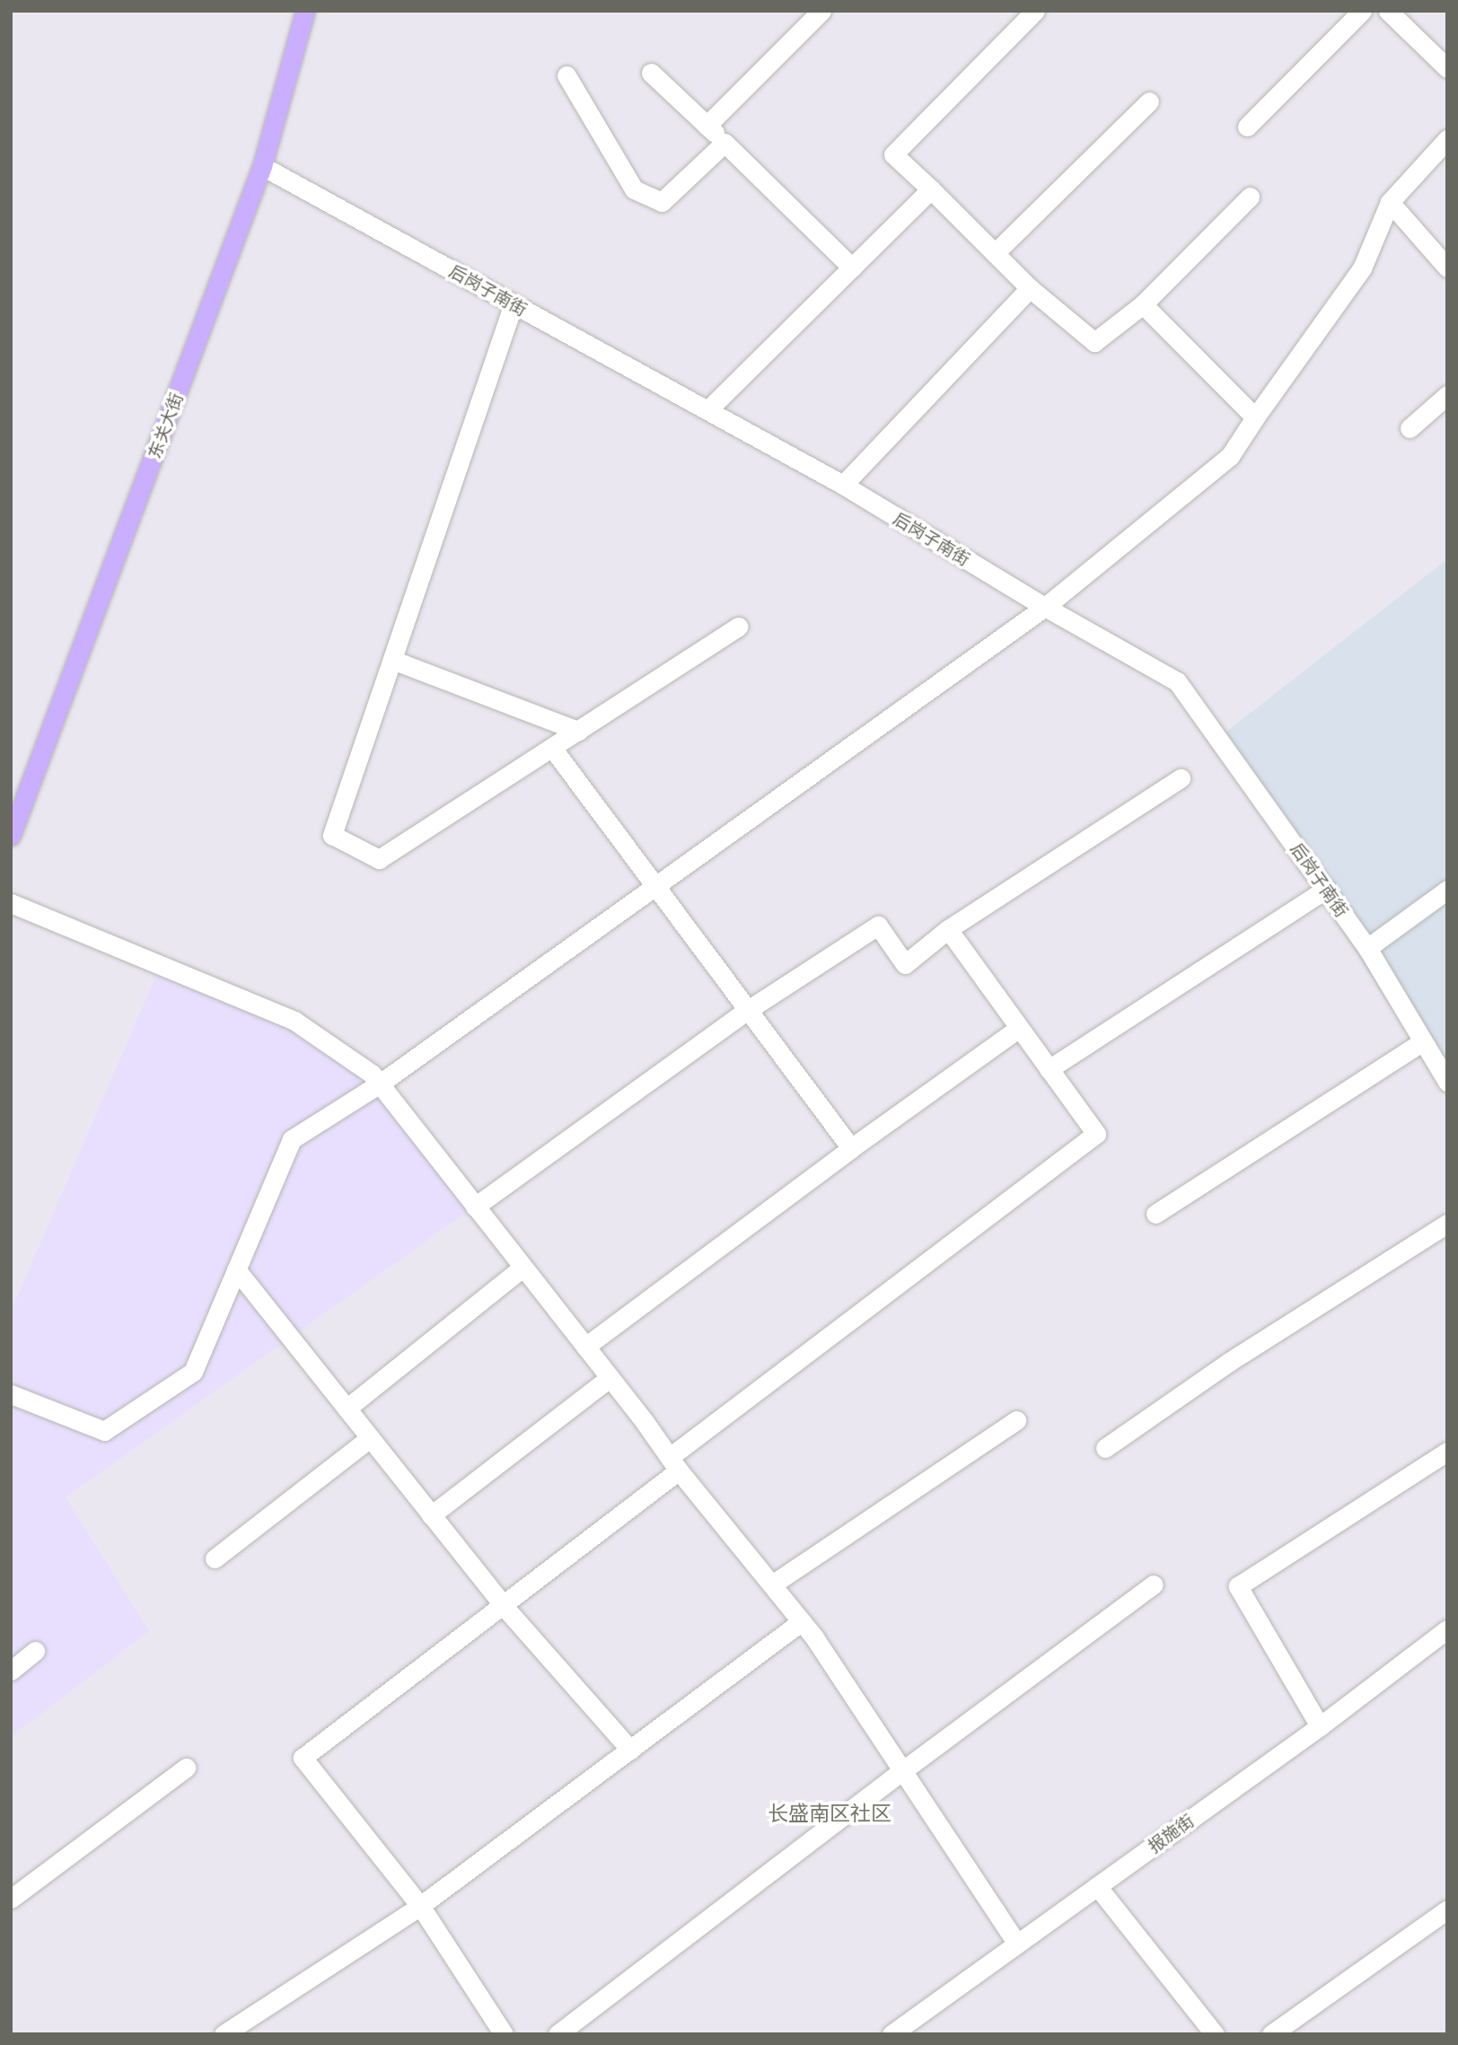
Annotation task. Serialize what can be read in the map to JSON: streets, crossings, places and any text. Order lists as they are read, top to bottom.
{
  "streets": {
    "main road": ["东关大街"],
    "street": ["后岗子南街", "报施街"]
  },
  "crossings": [
    ["后岗子南街", "东关大街"]
  ],
  "districts": ["长盛南区社区"]
}
